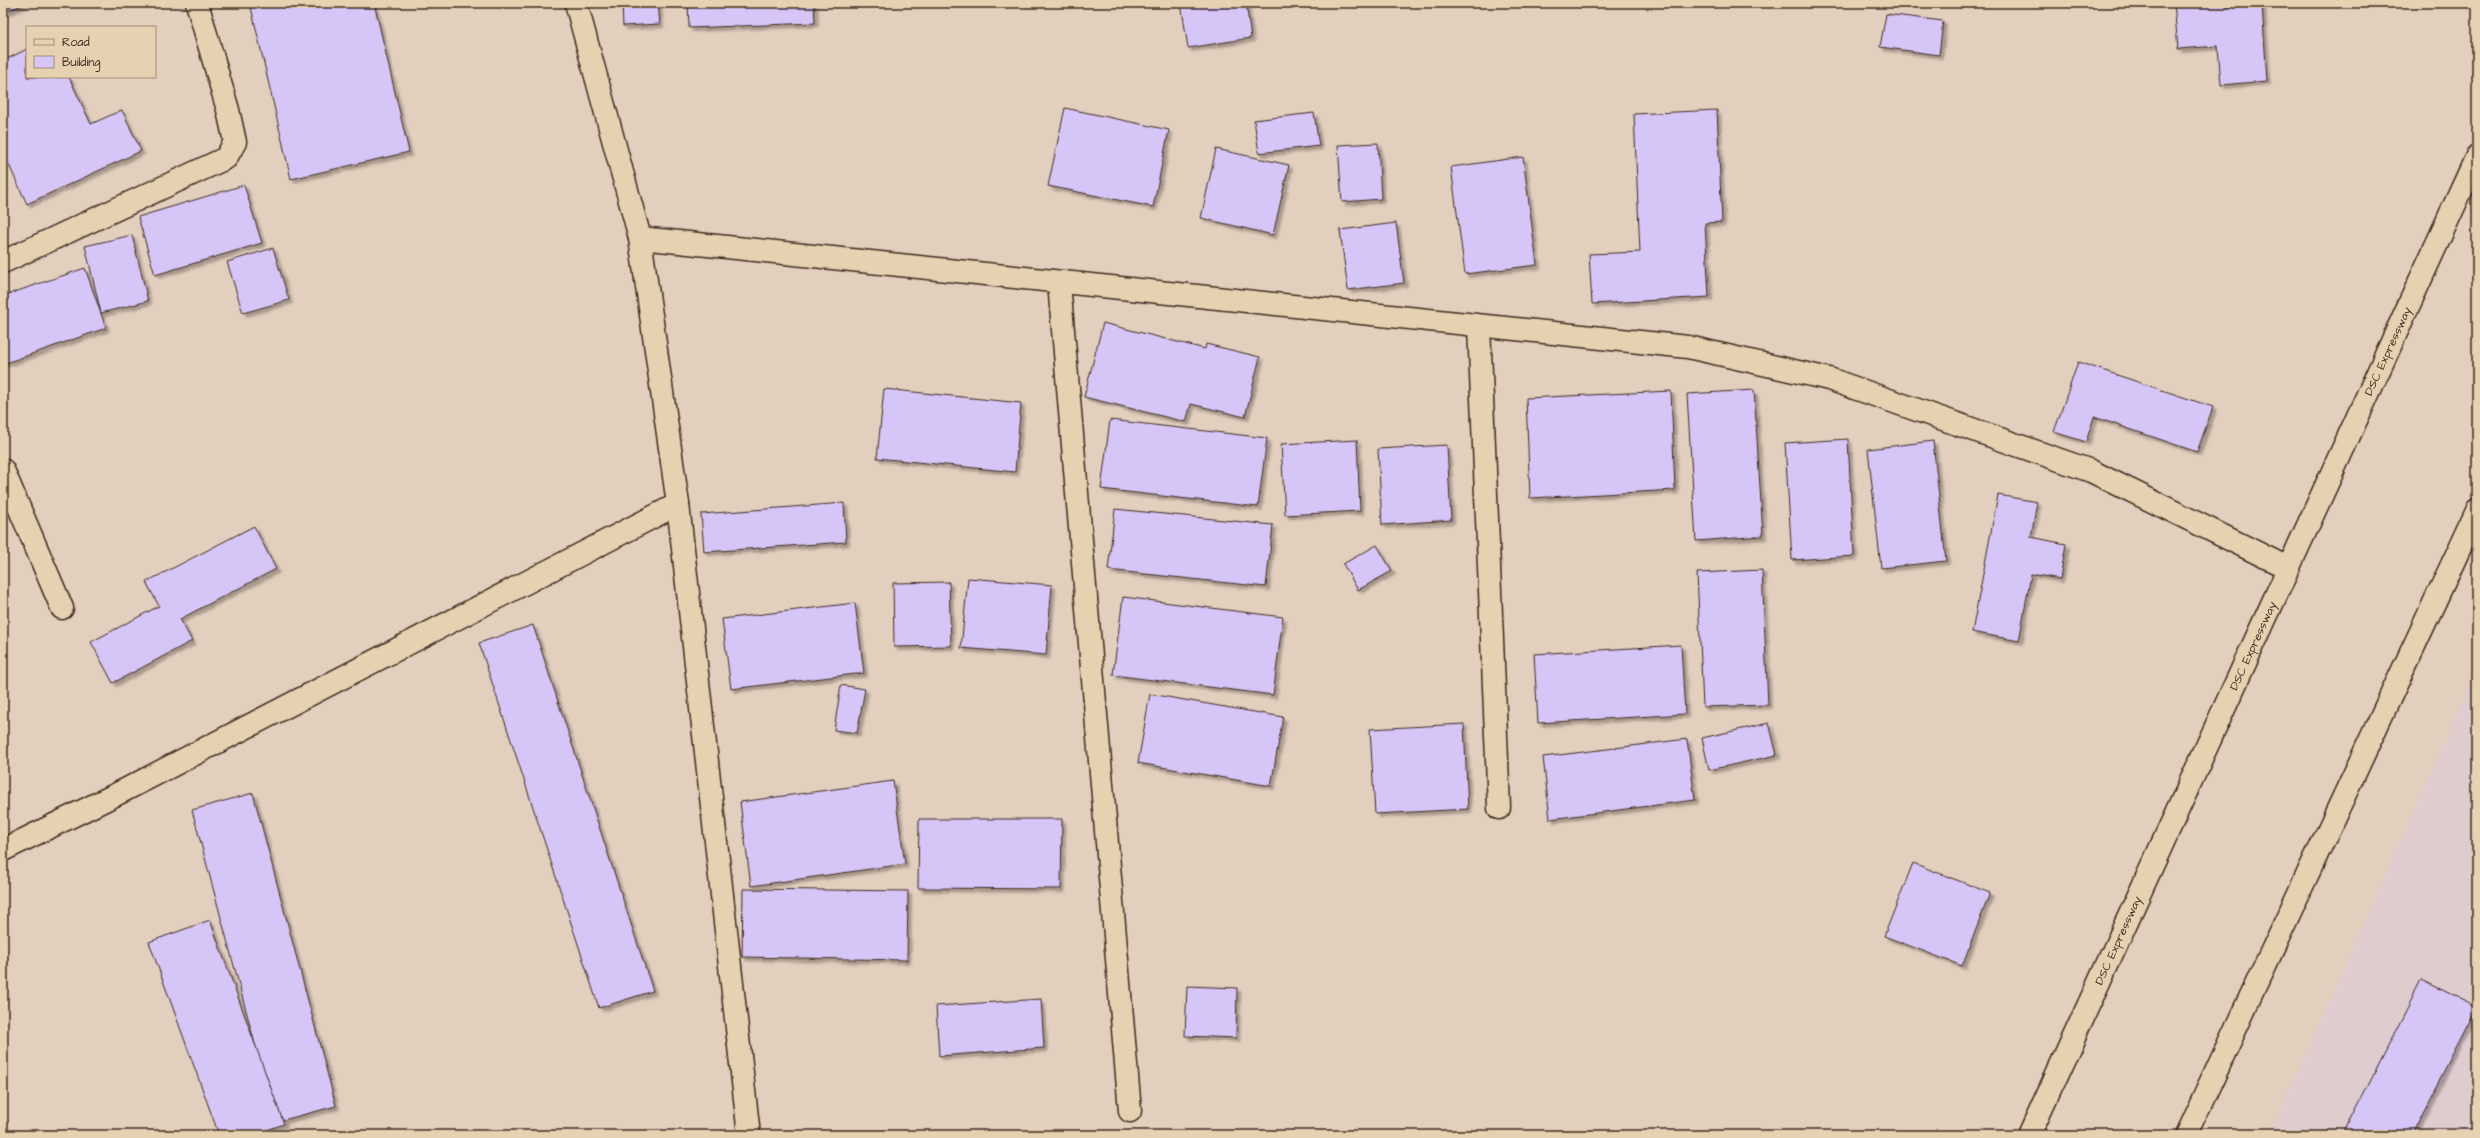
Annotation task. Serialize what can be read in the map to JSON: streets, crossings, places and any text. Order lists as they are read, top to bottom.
{
  "streets": {
    "street": ["DSC Expressway"]
  },
  "legend": ["Road", "Building"]
}
